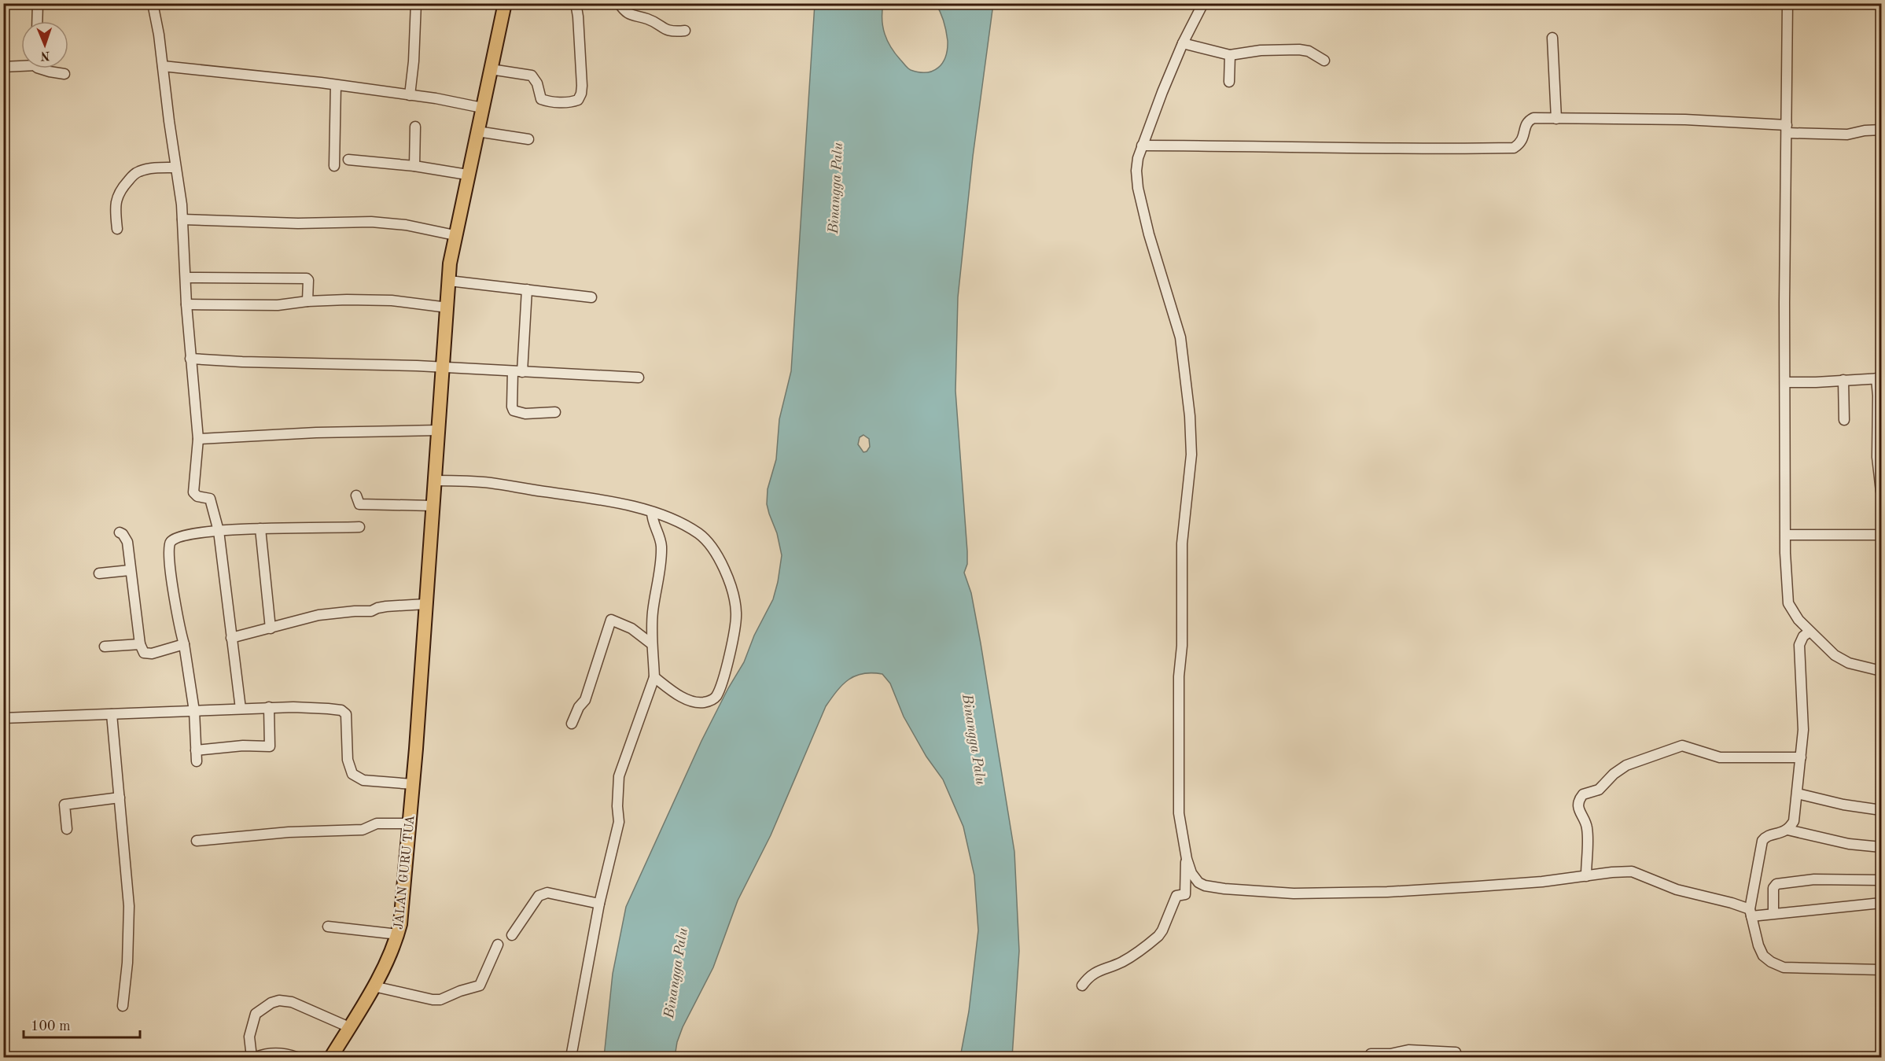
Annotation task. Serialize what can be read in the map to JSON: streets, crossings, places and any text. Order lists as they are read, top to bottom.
{
  "streets": {
    "main road": ["JALAN GURU TUA"]
  },
  "water": ["Binangga Palu"],
  "scale_bar": "100 m",
  "north": "bottom"
}
